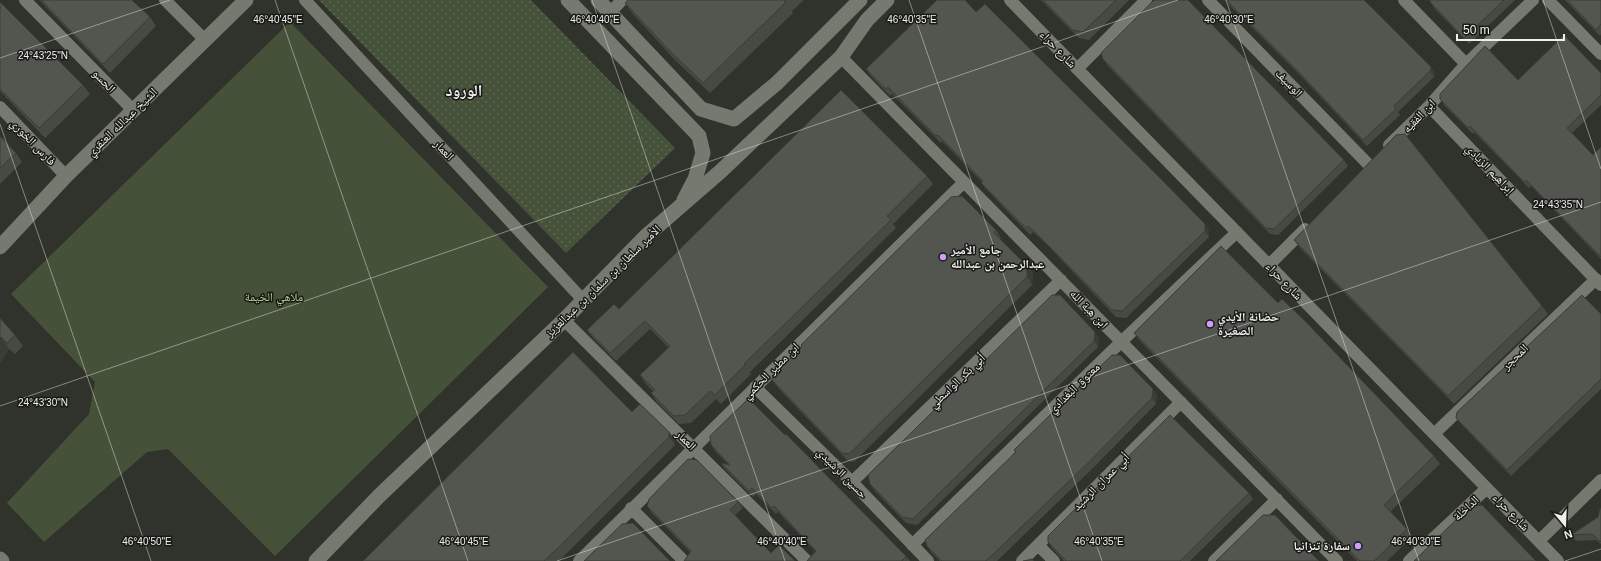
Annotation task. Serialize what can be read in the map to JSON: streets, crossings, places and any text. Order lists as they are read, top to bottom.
{
  "streets": {
    "street": [
      "شارع حراء",
      "الحسو",
      "الوسيف",
      "ابن الفقيه",
      "الشيخ عبدالله العنقري",
      "فارس الخوري",
      "العمار",
      "إبراهيم الزيادي",
      "الأمير سلطان بن سلمان بن عبدالعزيز",
      "ابن هبة الله",
      "المحجر",
      "ابن مطير الحكمي",
      "أبي بكر الواسطي",
      "معتوق البغدادي",
      "حسين الرشيدي",
      "أبي عمران الرشيد",
      "الداخلة"
    ]
  },
  "crossings": [
    ["شارع حراء", "المحجر"],
    ["شارع حراء", "معتوق البغدادي"],
    ["شارع حراء", "الداخلة"],
    ["الحسو", "الشيخ عبدالله العنقري"],
    ["الوسيف", "ابن الفقيه"],
    ["ابن الفقيه", "إبراهيم الزيادي"],
    ["الشيخ عبدالله العنقري", "فارس الخوري"],
    ["العمار", "الأمير سلطان بن سلمان بن عبدالعزيز"],
    ["العمار", "ابن مطير الحكمي"],
    ["إبراهيم الزيادي", "المحجر"],
    ["الأمير سلطان بن سلمان بن عبدالعزيز", "ابن هبة الله"],
    ["ابن هبة الله", "ابن مطير الحكمي"],
    ["ابن هبة الله", "أبي بكر الواسطي"],
    ["ابن هبة الله", "معتوق البغدادي"],
    ["ابن هبة الله", "أبي عمران الرشيد"],
    ["ابن مطير الحكمي", "حسين الرشيدي"],
    ["أبي بكر الواسطي", "حسين الرشيدي"],
    ["معتوق البغدادي", "حسين الرشيدي"]
  ],
  "districts": ["الورود"],
  "parks": ["ملاهي الخيمة"],
  "places": ["جامع الأمير عبدالرحمن بن عبدالله", "حضانة الأيدي الصغيرة", "سفارة تنزانيا"],
  "scale_bar": "50 m",
  "north": "bottom",
  "coordinates": [
    "46°40'40\"E",
    "46°40'35\"E",
    "46°40'30\"E",
    "46°40'45\"E",
    "24°43'25\"N",
    "24°43'35\"N",
    "24°43'30\"N",
    "46°40'50\"E"
  ]
}
